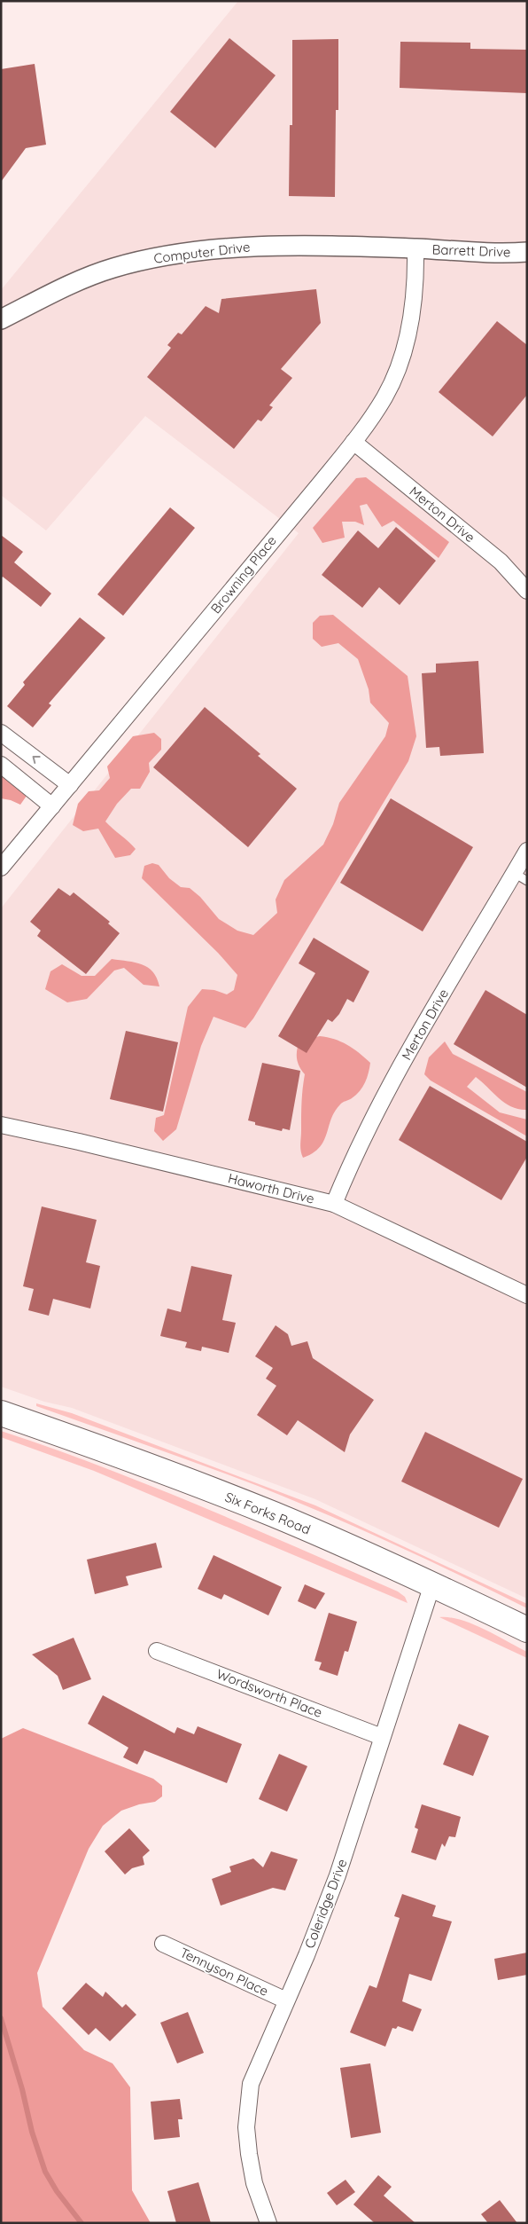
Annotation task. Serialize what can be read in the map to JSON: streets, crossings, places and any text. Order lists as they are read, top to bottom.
{
  "streets": {
    "main road": ["Six Forks Road"],
    "street": [
      "Barrett Drive",
      "Computer Drive",
      "Merton Drive",
      "Browning Place",
      "Haworth Drive",
      "Wordsworth Place",
      "Coleridge Drive",
      "Tennyson Place"
    ]
  },
  "crossings": [
    ["Barrett Drive", "Computer Drive"],
    ["Barrett Drive", "Browning Place"],
    ["Computer Drive", "Browning Place"],
    ["Merton Drive", "Browning Place"],
    ["Merton Drive", "Haworth Drive"],
    ["Six Forks Road", "Coleridge Drive"],
    ["Wordsworth Place", "Coleridge Drive"],
    ["Coleridge Drive", "Tennyson Place"]
  ]
}
